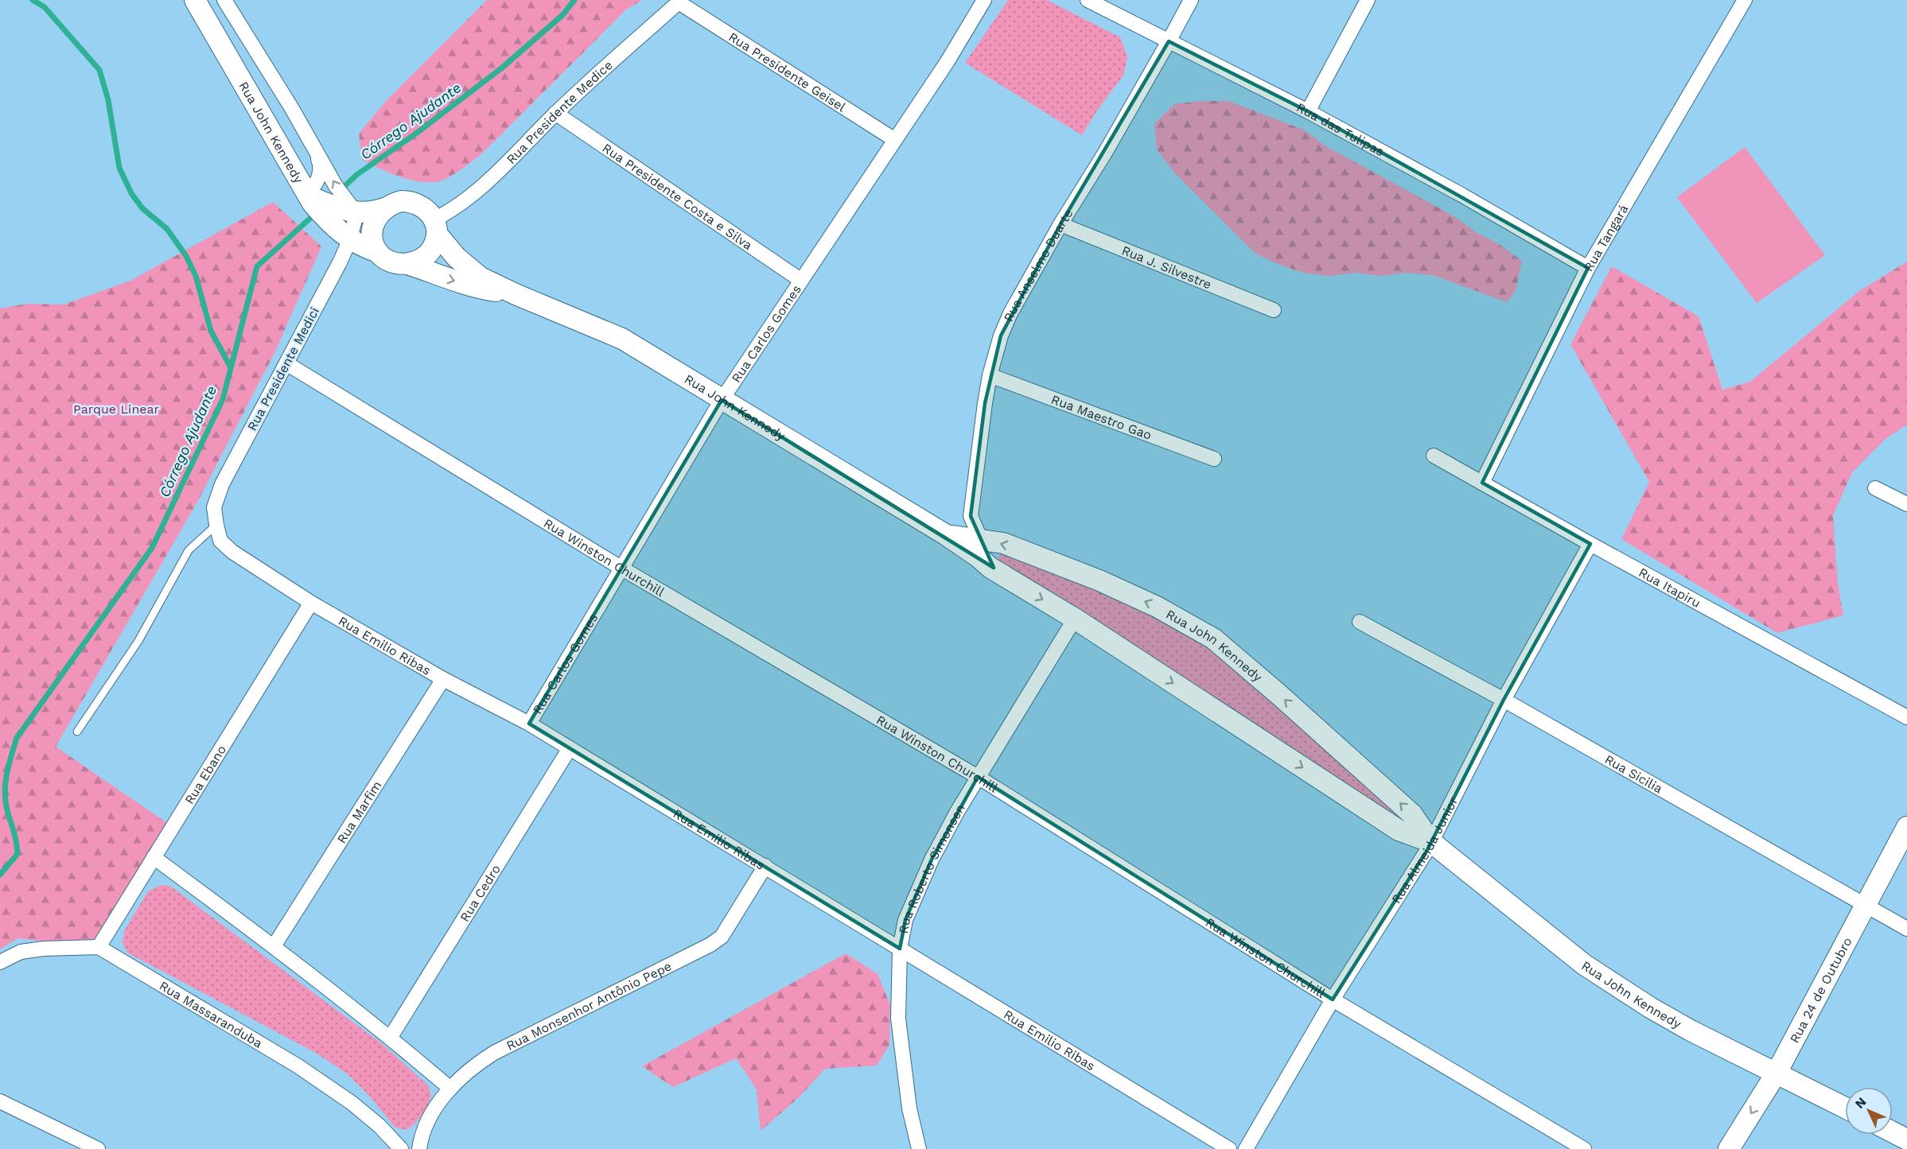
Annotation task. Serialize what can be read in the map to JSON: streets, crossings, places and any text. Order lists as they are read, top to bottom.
{
  "streets": {
    "street": [
      "Rua Presidente Geisel",
      "Rua Presidente Medice",
      "Rua das Tulipas",
      "Rua John Kennedy",
      "Rua Presidente Costa e Silva",
      "Rua Tangará",
      "Rua Anselmo Duarte",
      "Rua J. Silvestre",
      "Rua Carlos Gomes",
      "Rua Presidente Medici",
      "Rua Maestro Gao",
      "Rua Winston Churchill",
      "Rua Itapiru",
      "Rua Emilio Ribas",
      "Rua Ebano",
      "Rua Sicilia",
      "Rua Marfim",
      "Rua Almeida Junior",
      "Rua Roberto Simonsen",
      "Rua Cedro",
      "Rua 24 de Outubro",
      "Rua Monsenhor Antônio Pepe",
      "Rua Massaranduba"
    ]
  },
  "crossings": [
    ["Rua Presidente Geisel", "Rua Presidente Medice"],
    ["Rua Presidente Geisel", "Rua Carlos Gomes"],
    ["Rua Presidente Medice", "Rua John Kennedy"],
    ["Rua Presidente Medice", "Rua Presidente Costa e Silva"],
    ["Rua das Tulipas", "Rua Tangará"],
    ["Rua das Tulipas", "Rua Anselmo Duarte"],
    ["Rua John Kennedy", "Rua Anselmo Duarte"],
    ["Rua John Kennedy", "Rua Carlos Gomes"],
    ["Rua John Kennedy", "Rua Presidente Medici"],
    ["Rua John Kennedy", "Rua Almeida Junior"],
    ["Rua John Kennedy", "Rua Roberto Simonsen"],
    ["Rua John Kennedy", "Rua 24 de Outubro"],
    ["Rua Presidente Costa e Silva", "Rua Carlos Gomes"],
    ["Rua Tangará", "Rua Itapiru"],
    ["Rua Anselmo Duarte", "Rua J. Silvestre"],
    ["Rua Anselmo Duarte", "Rua Maestro Gao"],
    ["Rua Carlos Gomes", "Rua Winston Churchill"],
    ["Rua Carlos Gomes", "Rua Emilio Ribas"],
    ["Rua Presidente Medici", "Rua Winston Churchill"],
    ["Rua Presidente Medici", "Rua Emilio Ribas"],
    ["Rua Winston Churchill", "Rua Almeida Junior"],
    ["Rua Winston Churchill", "Rua Roberto Simonsen"],
    ["Rua Itapiru", "Rua Almeida Junior"],
    ["Rua Emilio Ribas", "Rua Ebano"],
    ["Rua Emilio Ribas", "Rua Marfim"],
    ["Rua Emilio Ribas", "Rua Roberto Simonsen"],
    ["Rua Emilio Ribas", "Rua Cedro"],
    ["Rua Emilio Ribas", "Rua Monsenhor Antônio Pepe"],
    ["Rua Ebano", "Rua Massaranduba"],
    ["Rua Sicilia", "Rua Almeida Junior"],
    ["Rua Sicilia", "Rua 24 de Outubro"]
  ],
  "water": ["Córrego Ajudante"],
  "parks": ["Parque Linear"],
  "north": "top left"
}
